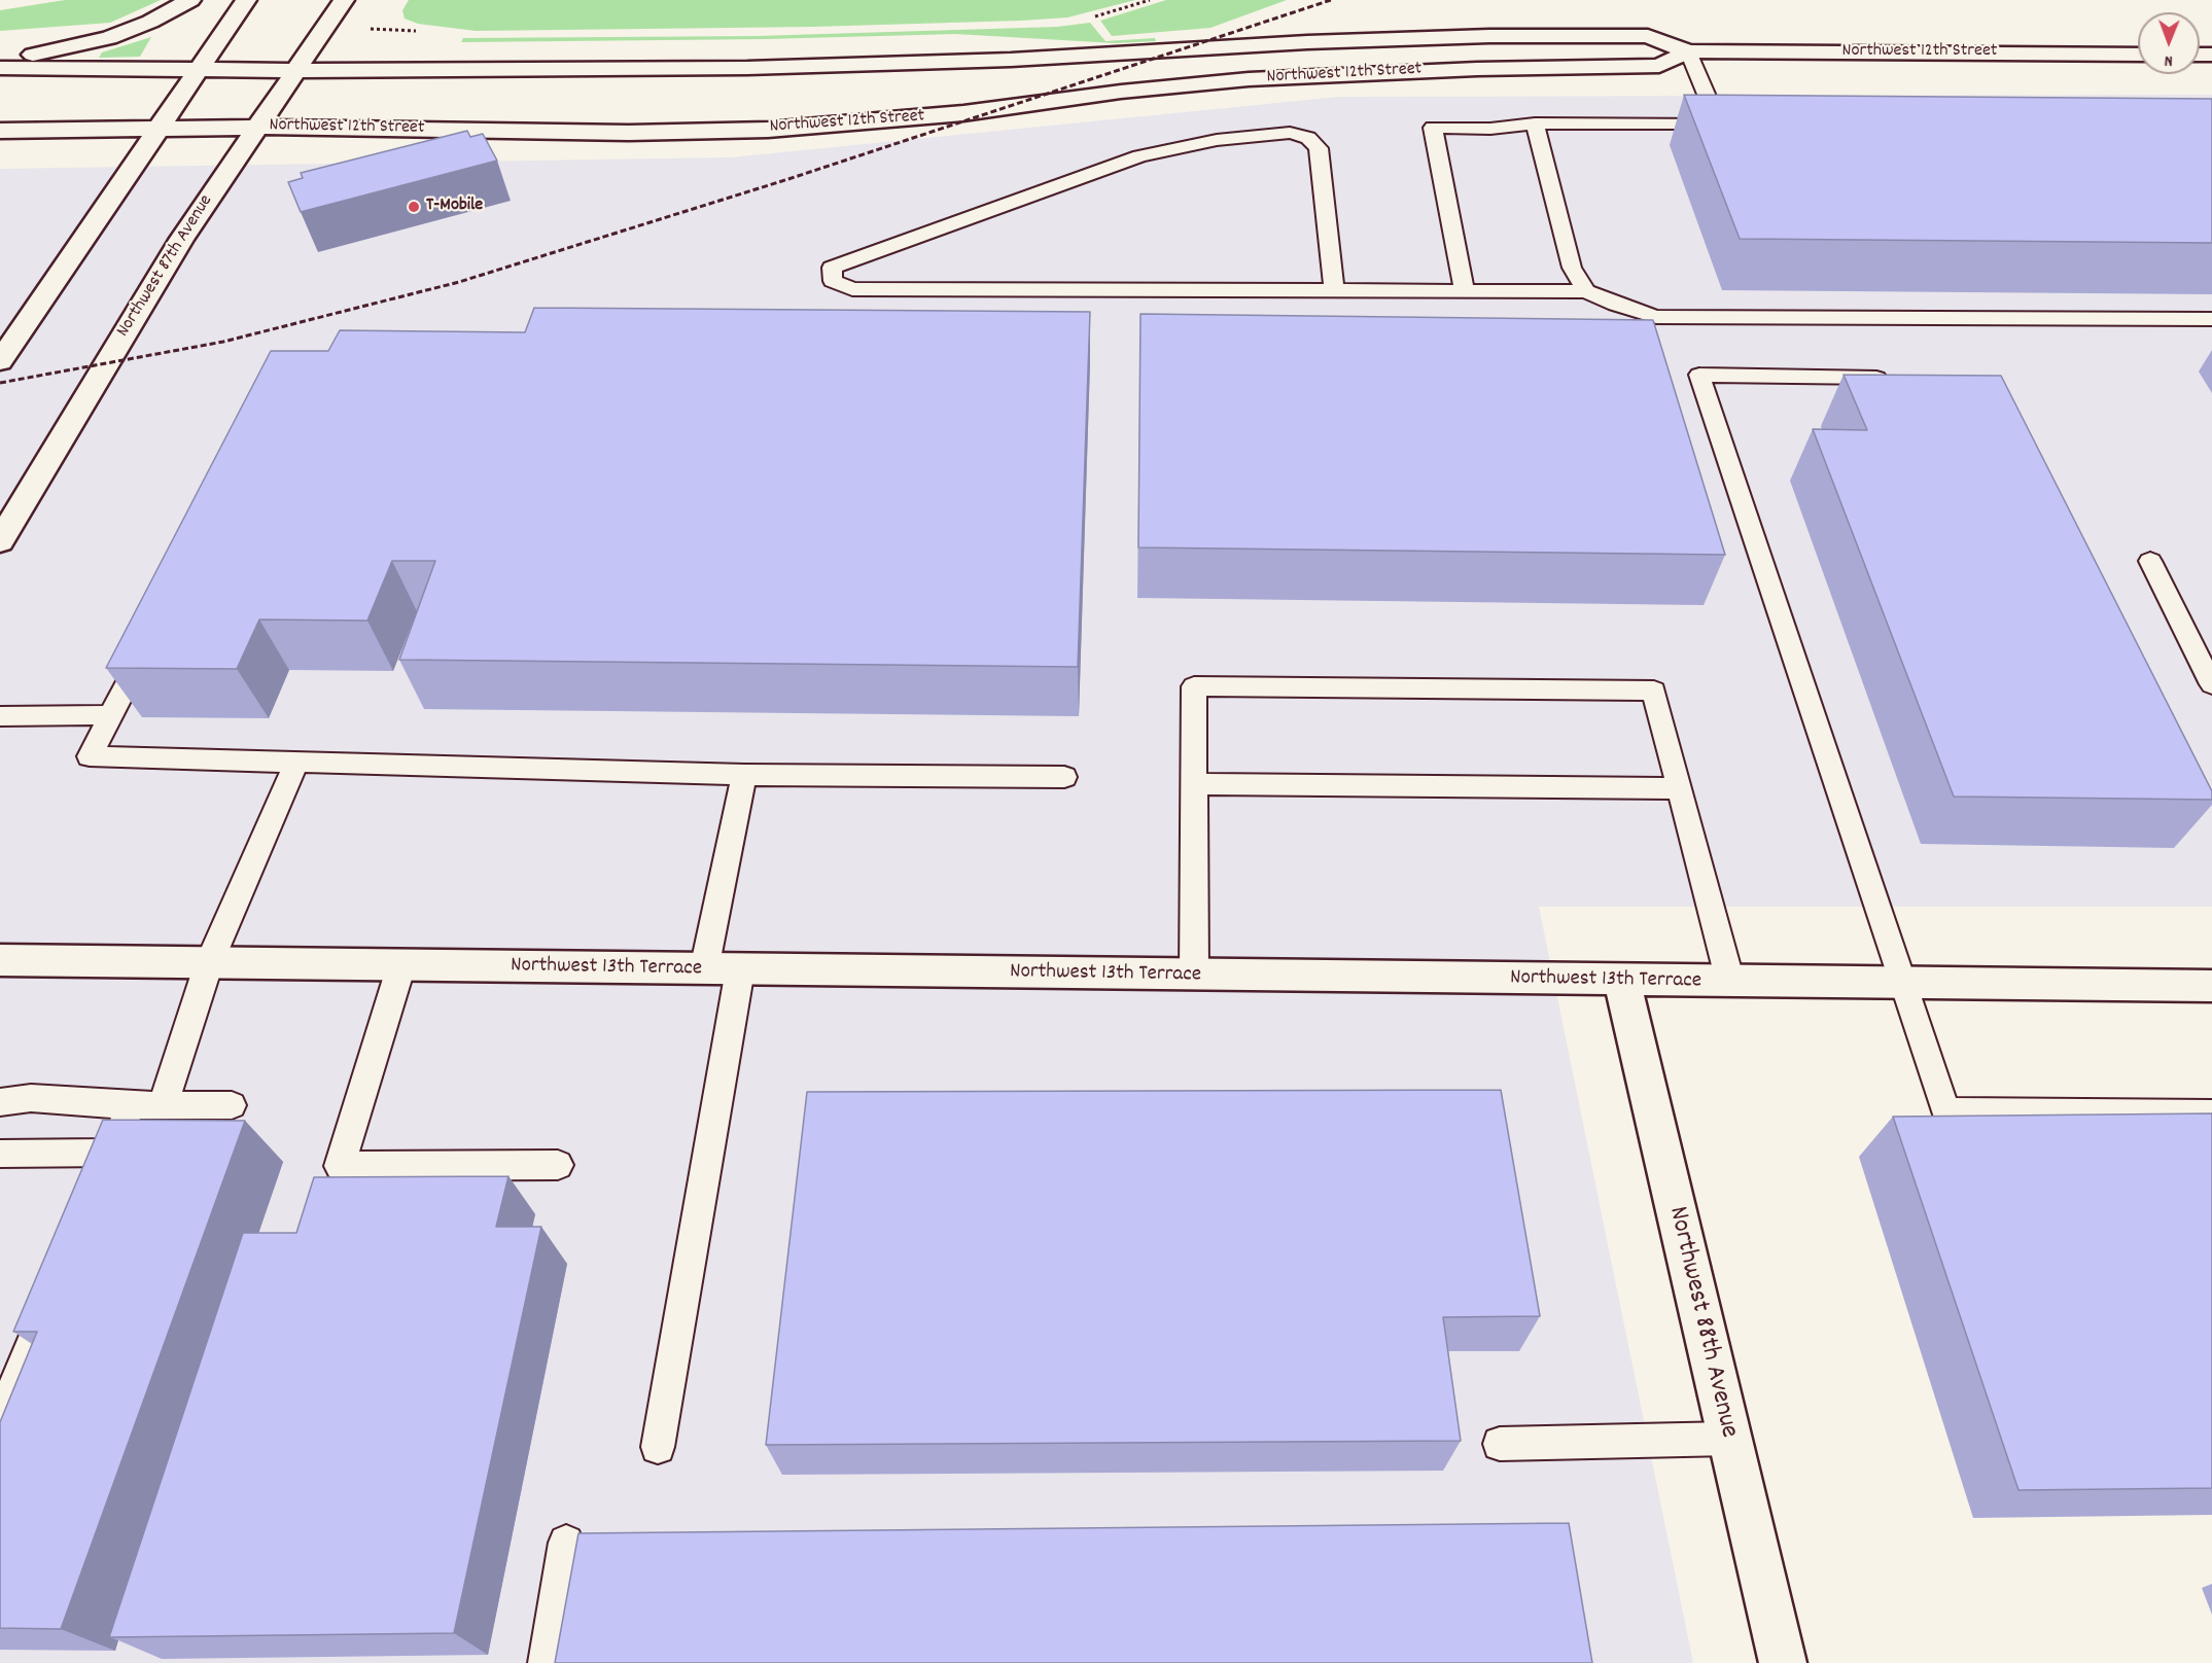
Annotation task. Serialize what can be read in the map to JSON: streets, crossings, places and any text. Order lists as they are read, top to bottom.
{
  "streets": {
    "main road": [
      "Northwest 12th Street",
      "Northwest 87th Avenue",
      "Northwest 13th Terrace",
      "Northwest 88th Avenue"
    ]
  },
  "crossings": [
    ["Northwest 12th Street", "Northwest 87th Avenue"],
    ["Northwest 13th Terrace", "Northwest 88th Avenue"]
  ],
  "places": ["T-Mobile"],
  "north": "bottom"
}
